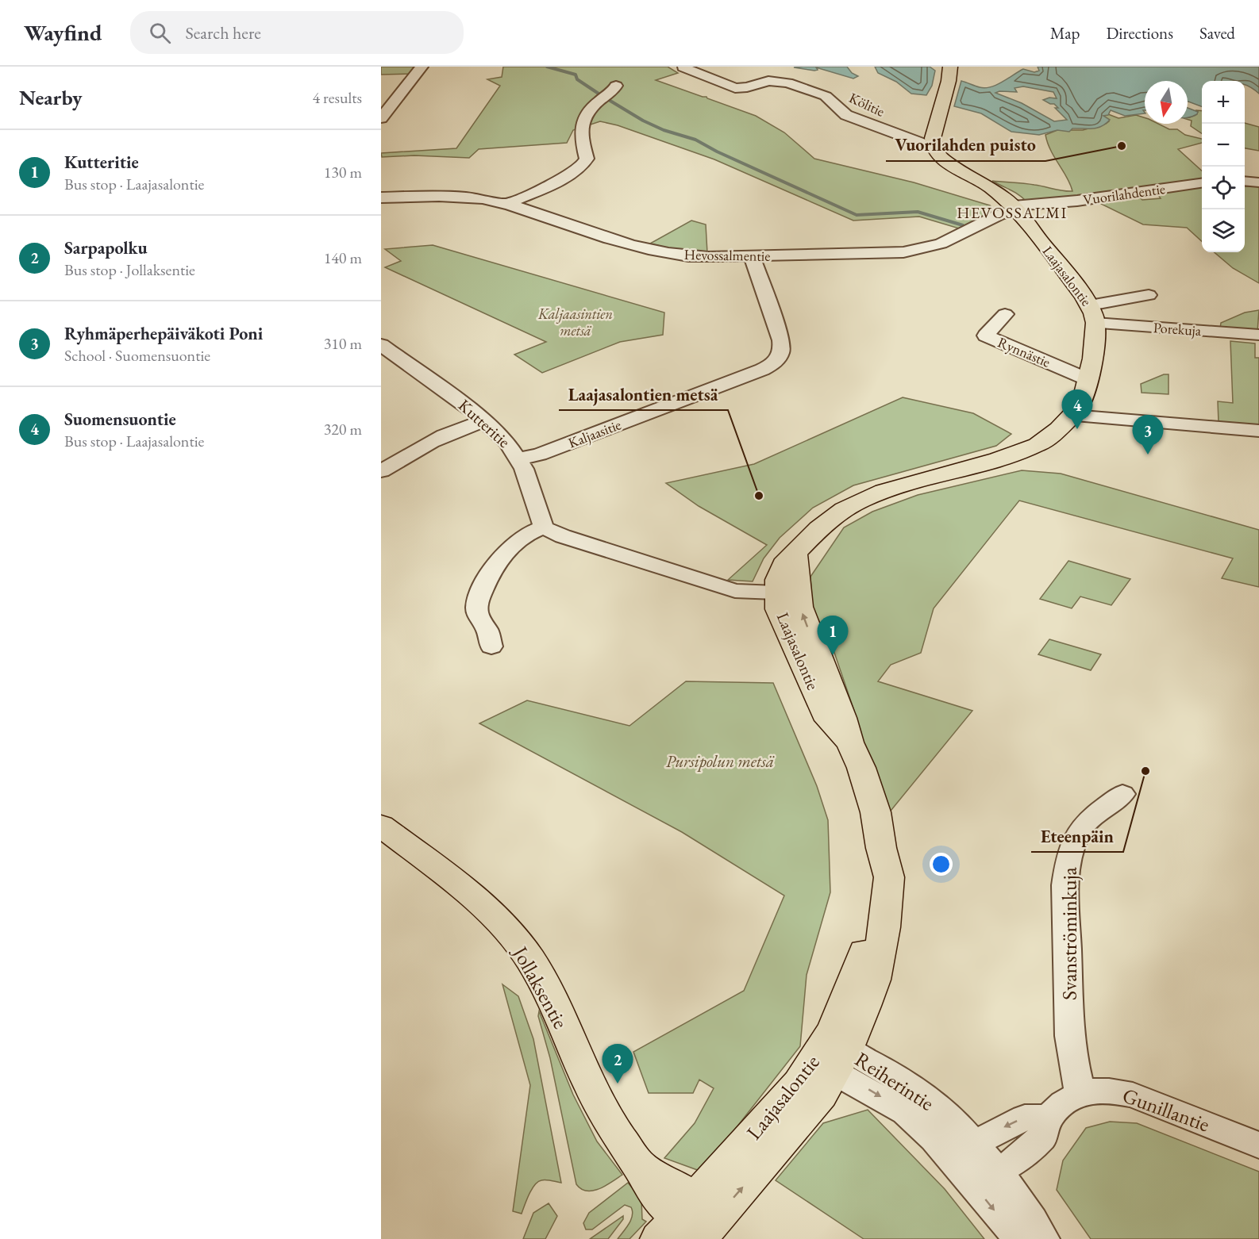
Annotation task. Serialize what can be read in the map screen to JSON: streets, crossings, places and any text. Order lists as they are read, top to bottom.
{
  "streets": {
    "main road": ["Laajasalontie", "Jollaksentie"],
    "street": [
      "Kölitie",
      "Vuorilahdentie",
      "Hevossalmentie",
      "Porekuja",
      "Rynnästie",
      "Kutteritie",
      "Kaljaasitie",
      "Svanströminkuja",
      "Reiherintie",
      "Gunillantie"
    ]
  },
  "crossings": [
    ["Kölitie", "Laajasalontie"],
    ["Vuorilahdentie", "Hevossalmentie"],
    ["Vuorilahdentie", "Laajasalontie"],
    ["Hevossalmentie", "Laajasalontie"],
    ["Hevossalmentie", "Kaljaasitie"],
    ["Laajasalontie", "Porekuja"],
    ["Laajasalontie", "Rynnästie"],
    ["Laajasalontie", "Jollaksentie"],
    ["Laajasalontie", "Reiherintie"],
    ["Kutteritie", "Kaljaasitie"],
    ["Svanströminkuja", "Gunillantie"],
    ["Reiherintie", "Gunillantie"]
  ],
  "districts": ["HEVOSSALMI"],
  "parks": ["Kaljaasintien metsä", "Pursipolun metsä"],
  "places": ["Vuorilahden puisto", "Laajasalontien metsä", "Eteenpäin"],
  "north": "bottom",
  "page": {
    "header": "Wayfind",
    "search": "Search here",
    "nav": ["Map", "Directions", "Saved"],
    "heading": ["Nearby", "4 results"],
    "map_buttons": ["+", "−"],
    "list": [
      {
        "mark": "1",
        "name": "Kutteritie",
        "note": "Bus stop · Laajasalontie",
        "value": "130 m"
      },
      {
        "mark": "2",
        "name": "Sarpapolku",
        "note": "Bus stop · Jollaksentie",
        "value": "140 m"
      },
      {
        "mark": "3",
        "name": "Ryhmäperhepäiväkoti Poni",
        "note": "School · Suomensuontie",
        "value": "310 m"
      },
      {
        "mark": "4",
        "name": "Suomensuontie",
        "note": "Bus stop · Laajasalontie",
        "value": "320 m"
      }
    ],
    "pins": [
      "4",
      "3",
      "1",
      "2"
    ]
  }
}
